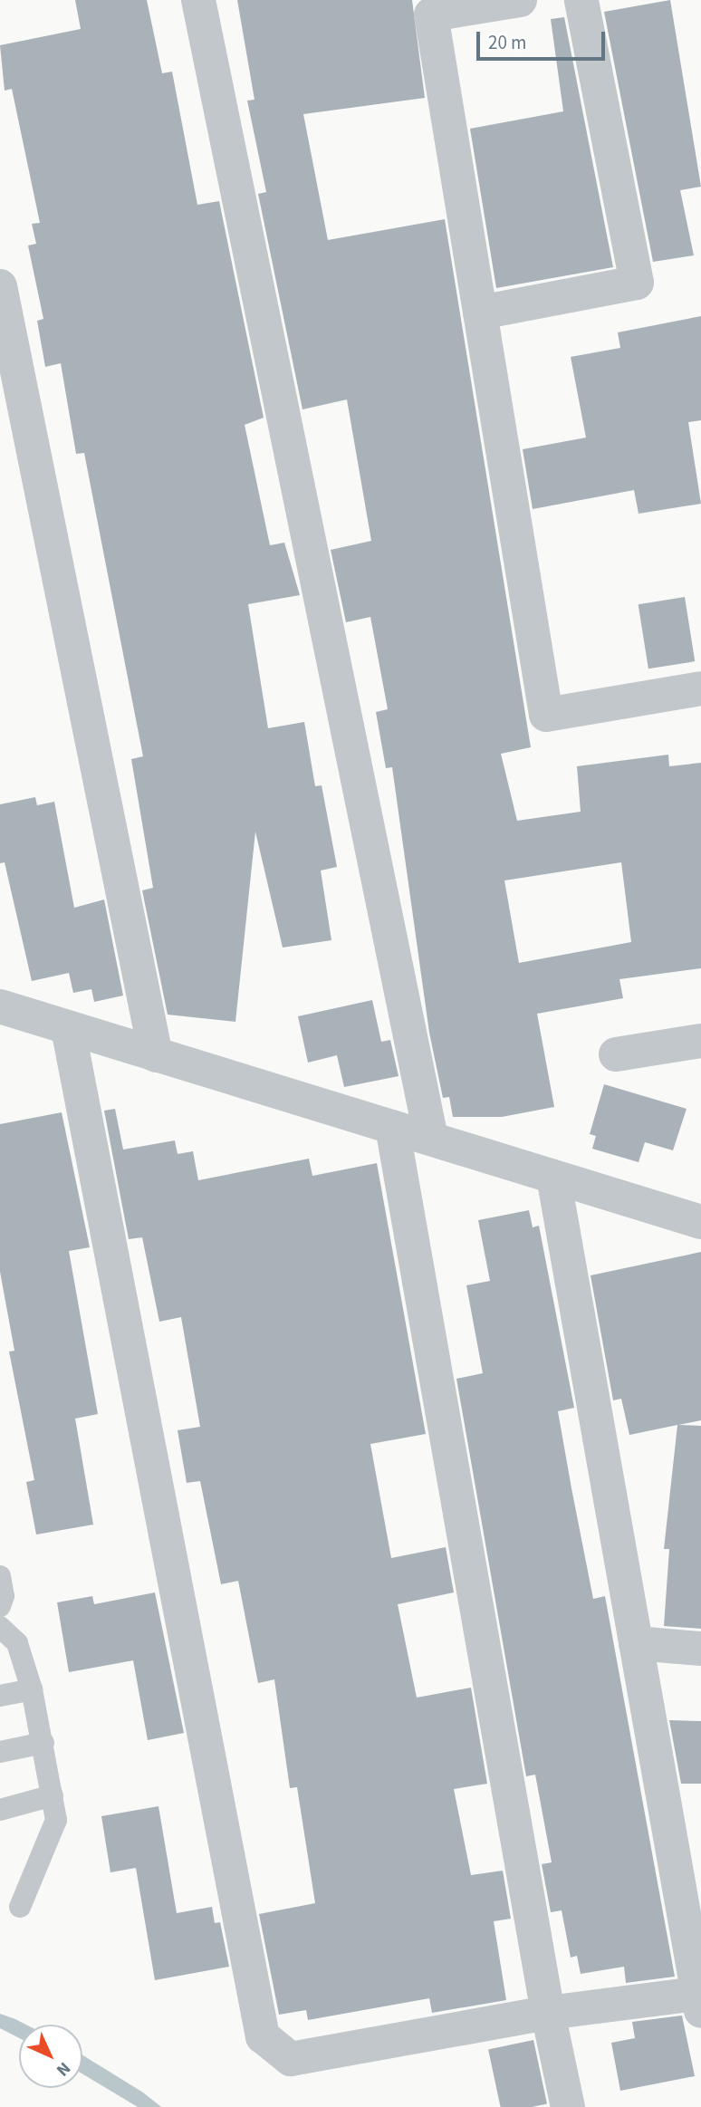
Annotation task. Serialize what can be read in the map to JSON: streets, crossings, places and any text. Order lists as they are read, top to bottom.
{
  "scale_bar": "20 m",
  "north": "bottom right"
}
